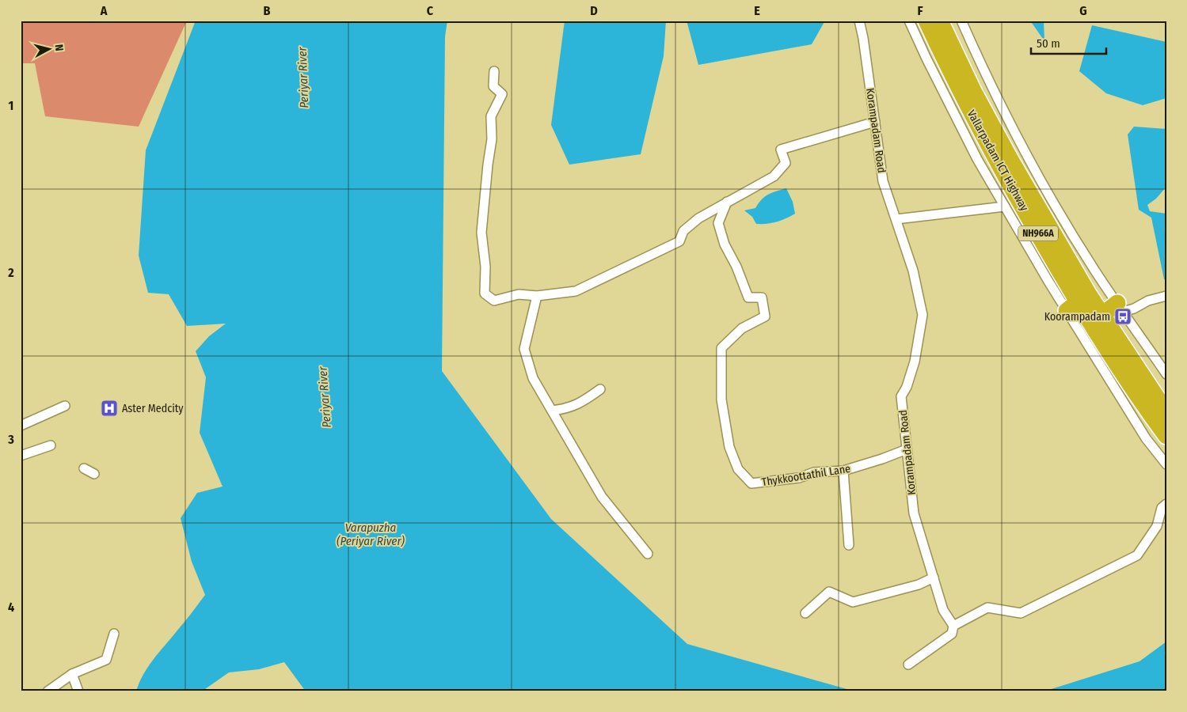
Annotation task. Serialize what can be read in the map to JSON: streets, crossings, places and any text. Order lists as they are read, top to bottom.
{
  "streets": {
    "highway": ["Vallarpadam ICT Highway", "NH966A"],
    "street": ["Korampadam Road", "Thykkoottathil Lane"]
  },
  "crossings": [
    ["Korampadam Road", "Thykkoottathil Lane"]
  ],
  "water": ["Periyar River", "Varapuzha (Periyar River)"],
  "places": {
    "bus stop": ["Koorampadam"],
    "hospital": ["Aster Medcity"]
  },
  "scale_bar": "50 m",
  "north": "right",
  "grid": {
    "columns": [
      "A",
      "B",
      "C",
      "D",
      "E",
      "F",
      "G"
    ],
    "rows": [
      "1",
      "2",
      "3",
      "4"
    ]
  }
}
